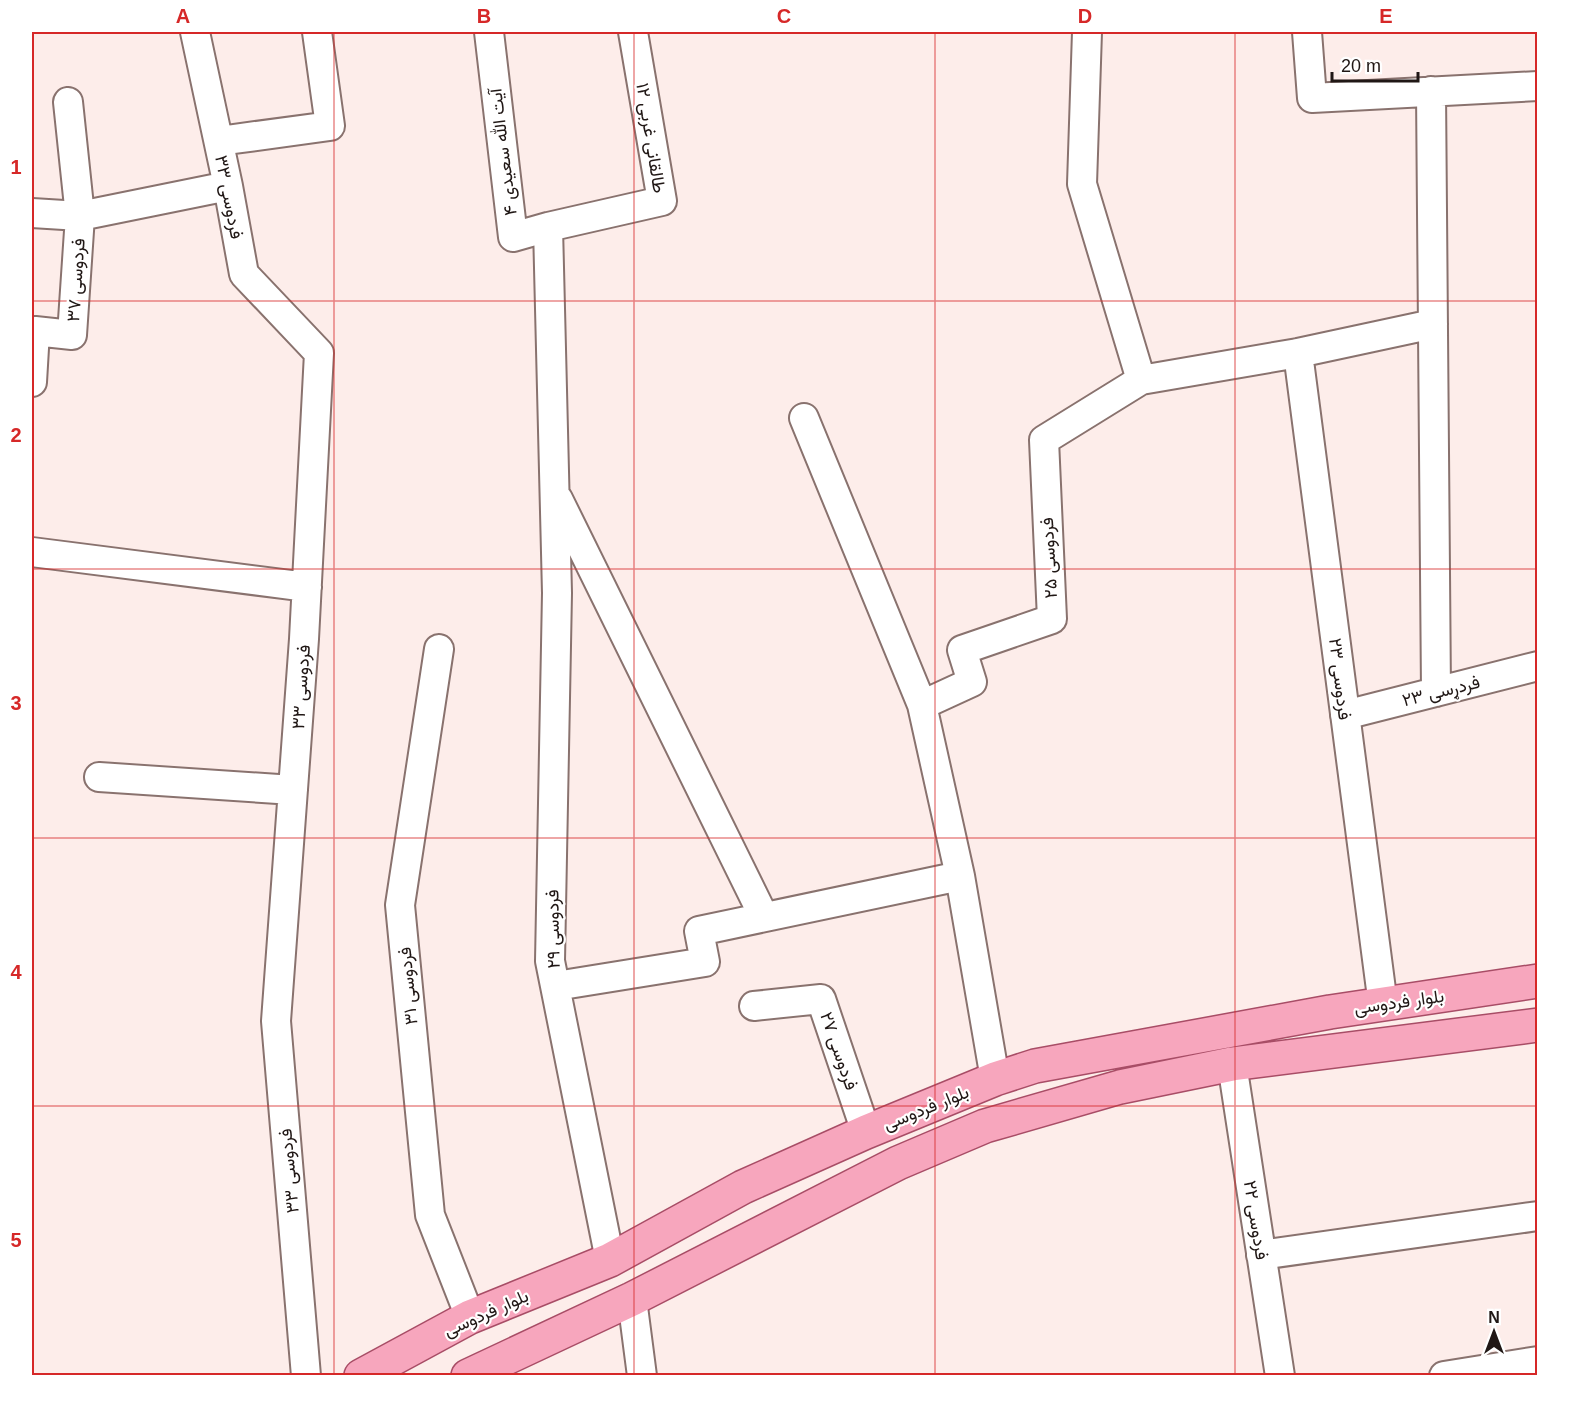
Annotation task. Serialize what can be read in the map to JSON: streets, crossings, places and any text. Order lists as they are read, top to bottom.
{
  "streets": {
    "main road": ["بلوار فردوسی"],
    "street": [
      "طالقانی غربی ۱۲",
      "آیت الله سعیدی ۴",
      "فردوسی ۳۳",
      "فردوسی ۳۷",
      "فردوسی ۲۵",
      "فردوسی ۲۳",
      "فردړسی ۲۳",
      "فردوسی ۲۹",
      "فردوسی ۳۱",
      "فردوسی ۲۷",
      "فردوسی ۲۲"
    ]
  },
  "crossings": [
    ["طالقانی غربی ۱۲", "آیت الله سعیدی ۴"],
    ["طالقانی غربی ۱۲", "فردوسی ۲۹"],
    ["آیت الله سعیدی ۴", "فردوسی ۲۹"],
    ["فردوسی ۳۳", "فردوسی ۳۷"],
    ["فردوسی ۲۳", "فردړسی ۲۳"],
    ["فردوسی ۲۳", "بلوار فردوسی"],
    ["فردوسی ۲۹", "بلوار فردوسی"],
    ["فردوسی ۳۱", "بلوار فردوسی"],
    ["بلوار فردوسی", "فردوسی ۲۷"]
  ],
  "scale_bar": "20 m",
  "north": "top",
  "grid": {
    "columns": [
      "A",
      "B",
      "C",
      "D",
      "E"
    ],
    "rows": [
      "1",
      "2",
      "3",
      "4",
      "5"
    ]
  }
}
